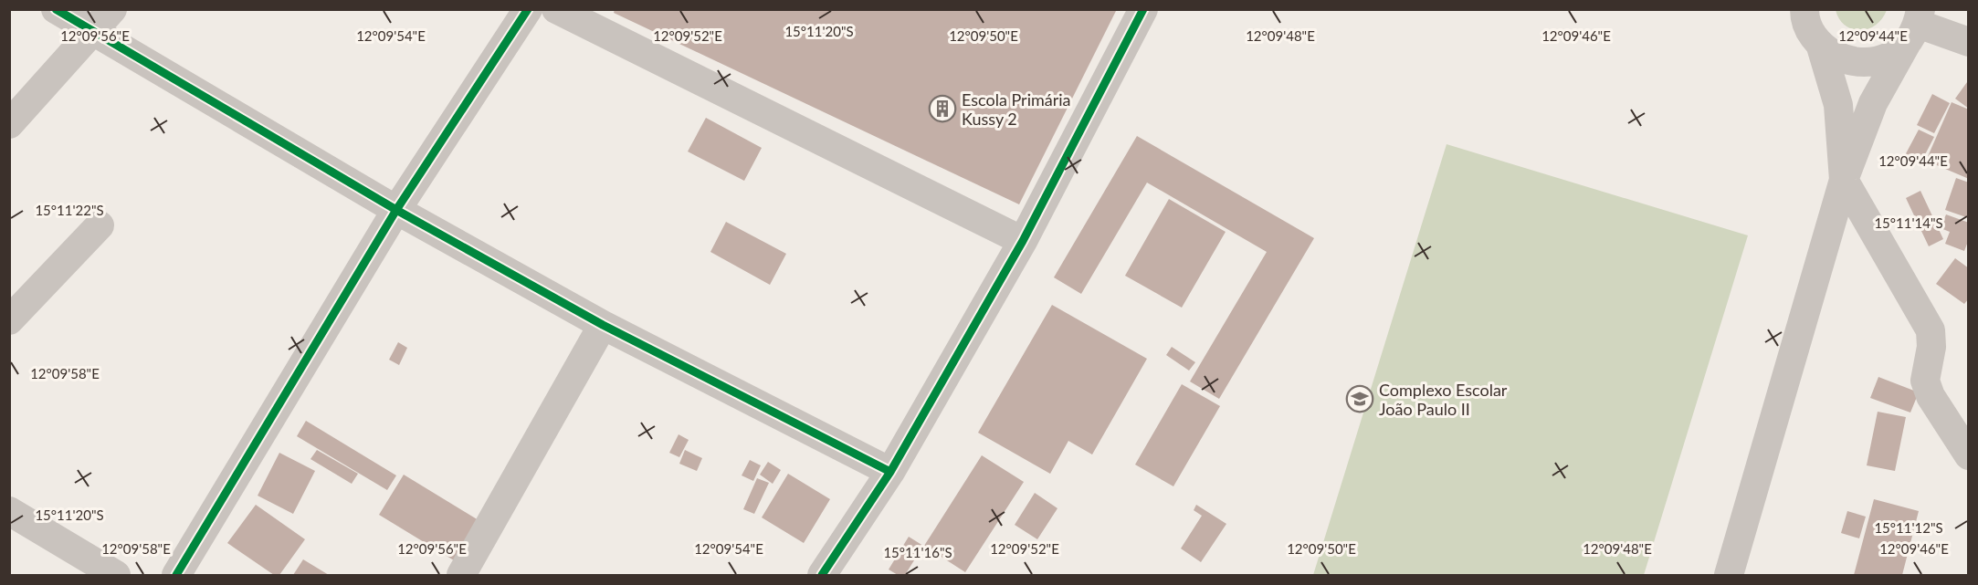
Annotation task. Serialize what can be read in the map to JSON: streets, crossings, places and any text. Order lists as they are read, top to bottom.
{
  "places": {
    "building": ["Escola Primária Kussy 2"],
    "school or university": ["Complexo Escolar João Paulo II"]
  },
  "coordinates": [
    "15°11'20\"S",
    "12°09'48\"E",
    "12°09'56\"E",
    "12°09'54\"E",
    "12°09'52\"E",
    "12°09'50\"E",
    "12°09'46\"E",
    "12°09'44\"E",
    "15°11'22\"S",
    "15°11'14\"S",
    "12°09'58\"E",
    "15°11'12\"S",
    "15°11'16\"S"
  ]
}
